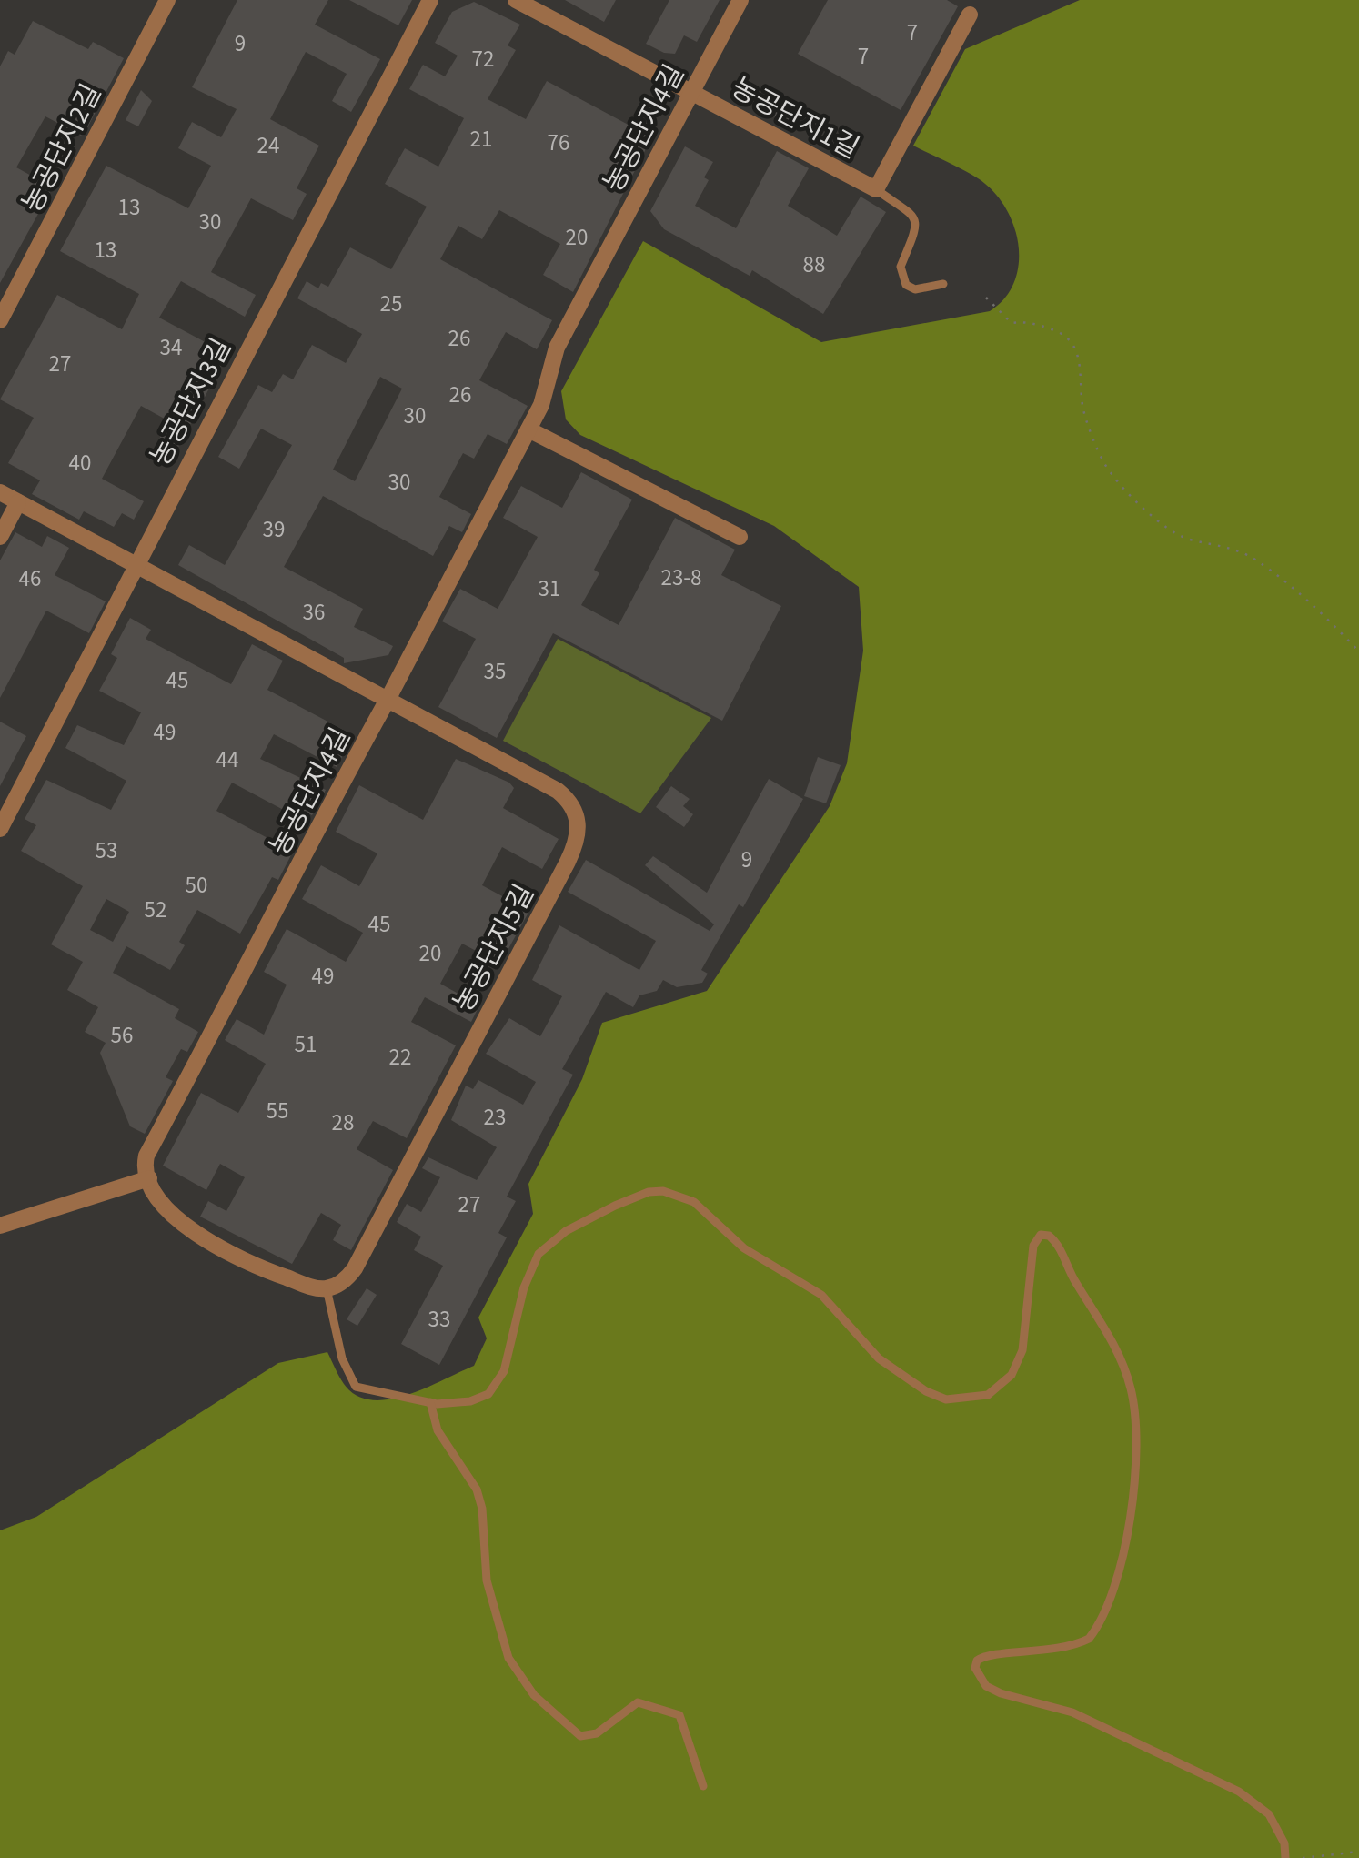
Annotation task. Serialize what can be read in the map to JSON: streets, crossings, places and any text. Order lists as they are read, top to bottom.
{
  "streets": {
    "street": [
      "농공단지1길",
      "농공단지4길",
      "농공단지2길",
      "농공단지3길",
      "농공단지5길"
    ]
  },
  "crossings": [
    ["농공단지1길", "농공단지4길"],
    ["농공단지4길", "농공단지5길"],
    ["농공단지3길", "농공단지5길"]
  ],
  "house_numbers": [
    "7",
    "9",
    "7",
    "72",
    "21",
    "76",
    "24",
    "13",
    "30",
    "20",
    "13",
    "88",
    "25",
    "26",
    "34",
    "27",
    "26",
    "30",
    "40",
    "30",
    "39",
    "23-8",
    "46",
    "31",
    "36",
    "35",
    "45",
    "49",
    "44",
    "53",
    "9",
    "50",
    "52",
    "45",
    "20",
    "49",
    "56",
    "51",
    "22",
    "55",
    "23",
    "28",
    "27",
    "33"
  ]
}
